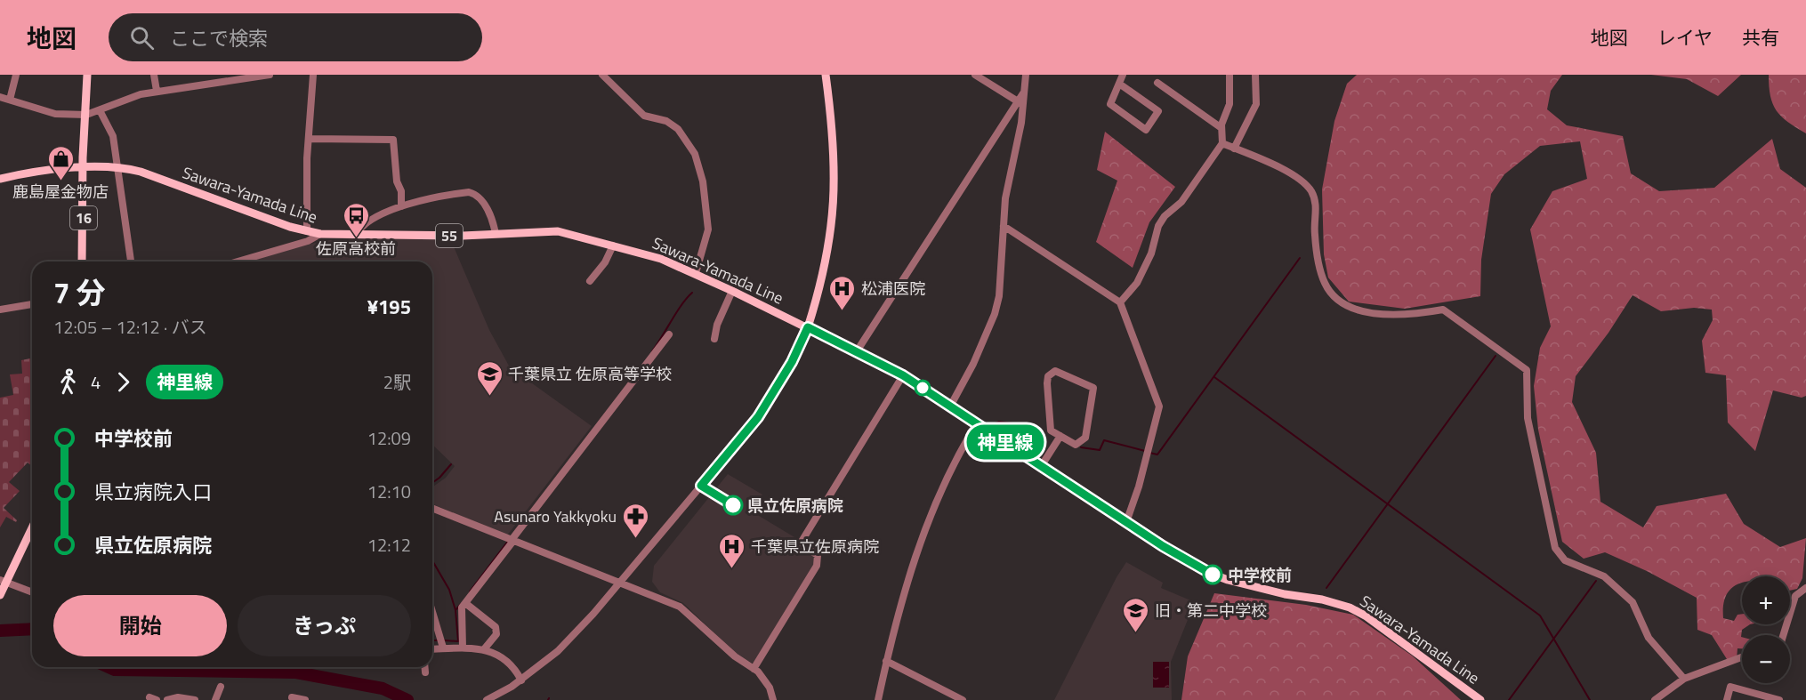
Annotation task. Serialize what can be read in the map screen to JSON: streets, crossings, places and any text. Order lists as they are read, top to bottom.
{
  "streets": {
    "main road": ["Sawara-Yamada Line", "16", "55"]
  },
  "crossings": [
    ["Sawara-Yamada Line", "16"],
    ["Sawara-Yamada Line", "55"],
    ["16", "55"]
  ],
  "places": {
    "shop": ["鹿島屋金物店"],
    "bus stop": ["佐原高校前"],
    "hospital": ["松浦医院", "千葉県立佐原病院"],
    "school or university": ["千葉県立 佐原高等学校", "旧・第二中学校"],
    "other": ["県立佐原病院", "中学校前"],
    "pharmacy": ["Asunaro Yakkyoku"]
  },
  "lines": ["bus line 神里線"],
  "page": {
    "header": "地図",
    "search": "ここで検索",
    "nav": ["地図", "レイヤ", "共有"],
    "on_map": "神里線",
    "heading": ["7 分", "12:05 – 12:12 · バス", "¥195"],
    "legs": ["4", "神里線", "2駅"],
    "list": [
      {
        "name": "中学校前",
        "value": "12:09"
      },
      {
        "name": "県立病院入口",
        "value": "12:10"
      },
      {
        "name": "県立佐原病院",
        "value": "12:12"
      }
    ],
    "map_buttons": ["+", "−"],
    "buttons": ["開始", "きっぷ"]
  }
}
